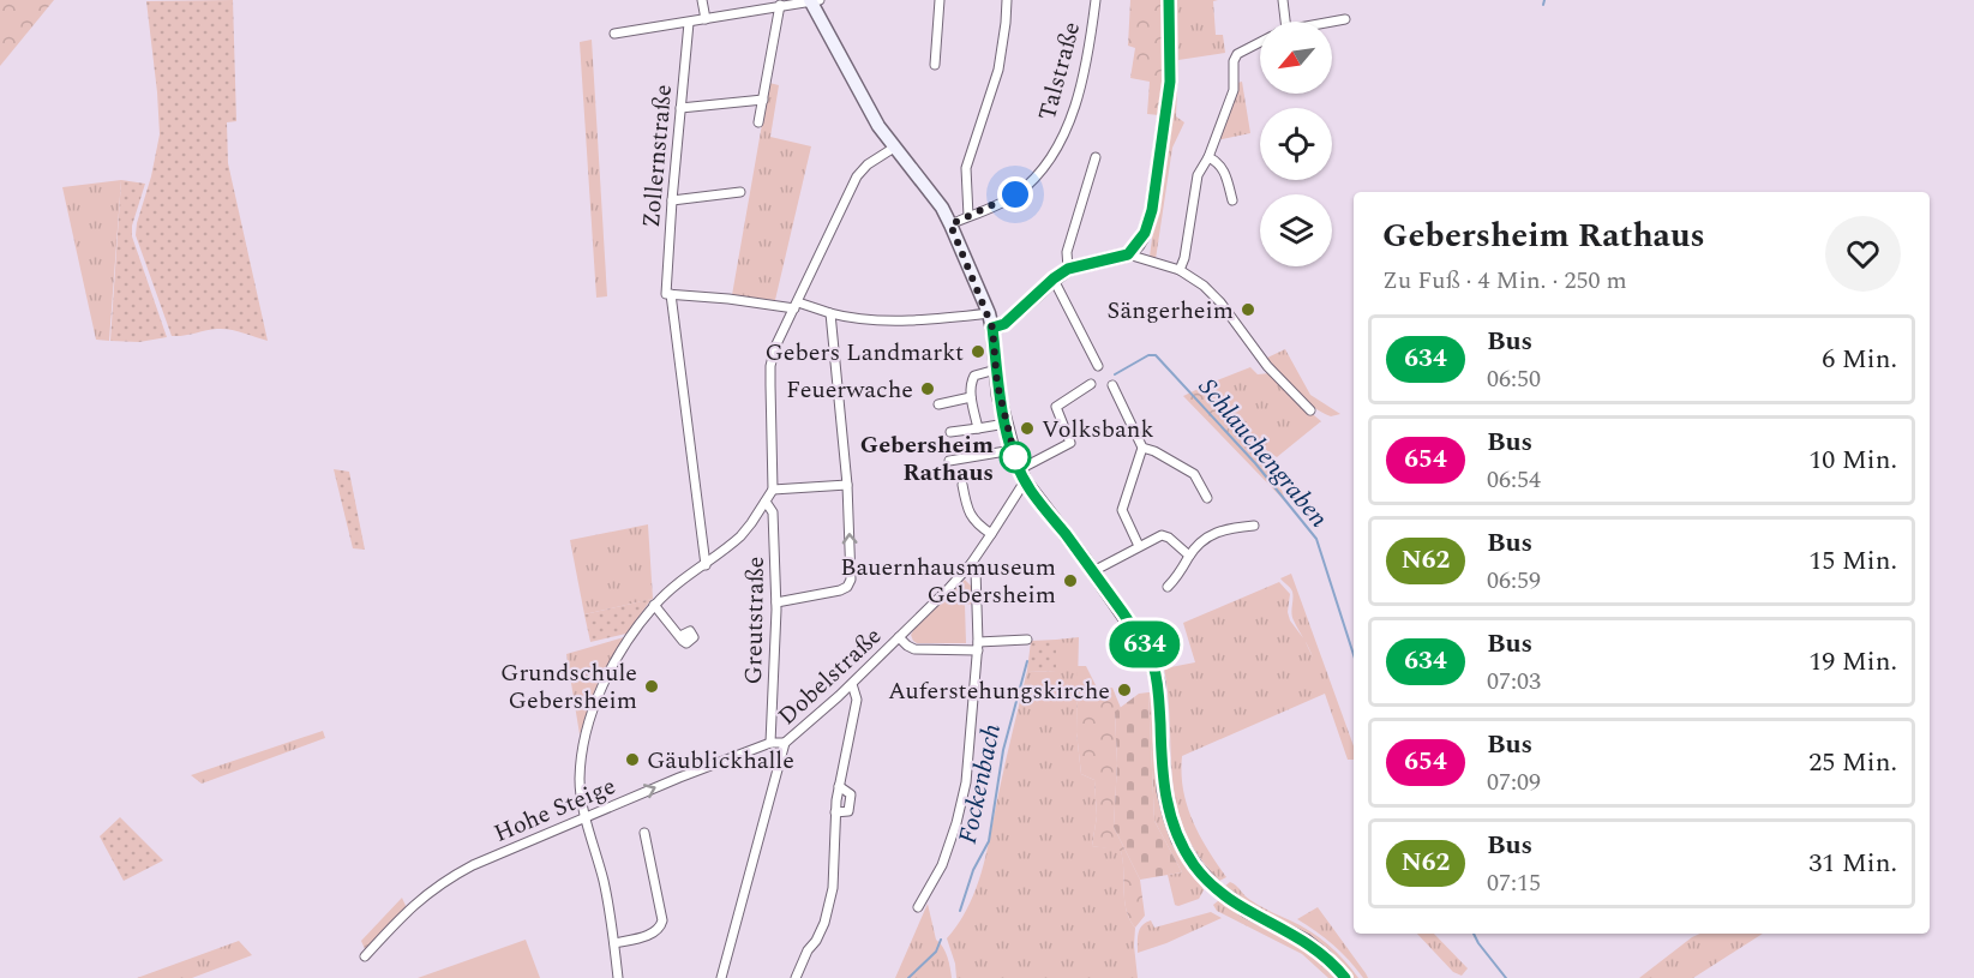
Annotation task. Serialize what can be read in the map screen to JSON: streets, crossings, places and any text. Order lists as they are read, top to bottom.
{
  "streets": {
    "street": [
      "Talstraße",
      "Zollernstraße",
      "Greutstraße",
      "Dobelstraße",
      "Hohe Steige"
    ]
  },
  "crossings": [
    ["Greutstraße", "Hohe Steige"],
    ["Dobelstraße", "Hohe Steige"]
  ],
  "one_way": ["Hohe Steige"],
  "water": ["Schlauchengraben", "Fockenbach"],
  "places": [
    "Sängerheim",
    "Gebers Landmarkt",
    "Feuerwache",
    "Volksbank",
    "Gebersheim Rathaus",
    "Bauernhausmuseum Gebersheim",
    "Grundschule Gebersheim",
    "Auferstehungskirche",
    "Gäublickhalle"
  ],
  "lines": ["bus line 634"],
  "north": "bottom left",
  "page": {
    "on_map": "634",
    "heading": ["Gebersheim Rathaus", "Zu Fuß · 4 Min. · 250 m"],
    "list": [
      {
        "mark": "634",
        "name": "Bus",
        "note": "06:50",
        "value": "6 Min."
      },
      {
        "mark": "654",
        "name": "Bus",
        "note": "06:54",
        "value": "10 Min."
      },
      {
        "mark": "N62",
        "name": "Bus",
        "note": "06:59",
        "value": "15 Min."
      },
      {
        "mark": "634",
        "name": "Bus",
        "note": "07:03",
        "value": "19 Min."
      },
      {
        "mark": "654",
        "name": "Bus",
        "note": "07:09",
        "value": "25 Min."
      },
      {
        "mark": "N62",
        "name": "Bus",
        "note": "07:15",
        "value": "31 Min."
      }
    ]
  }
}
